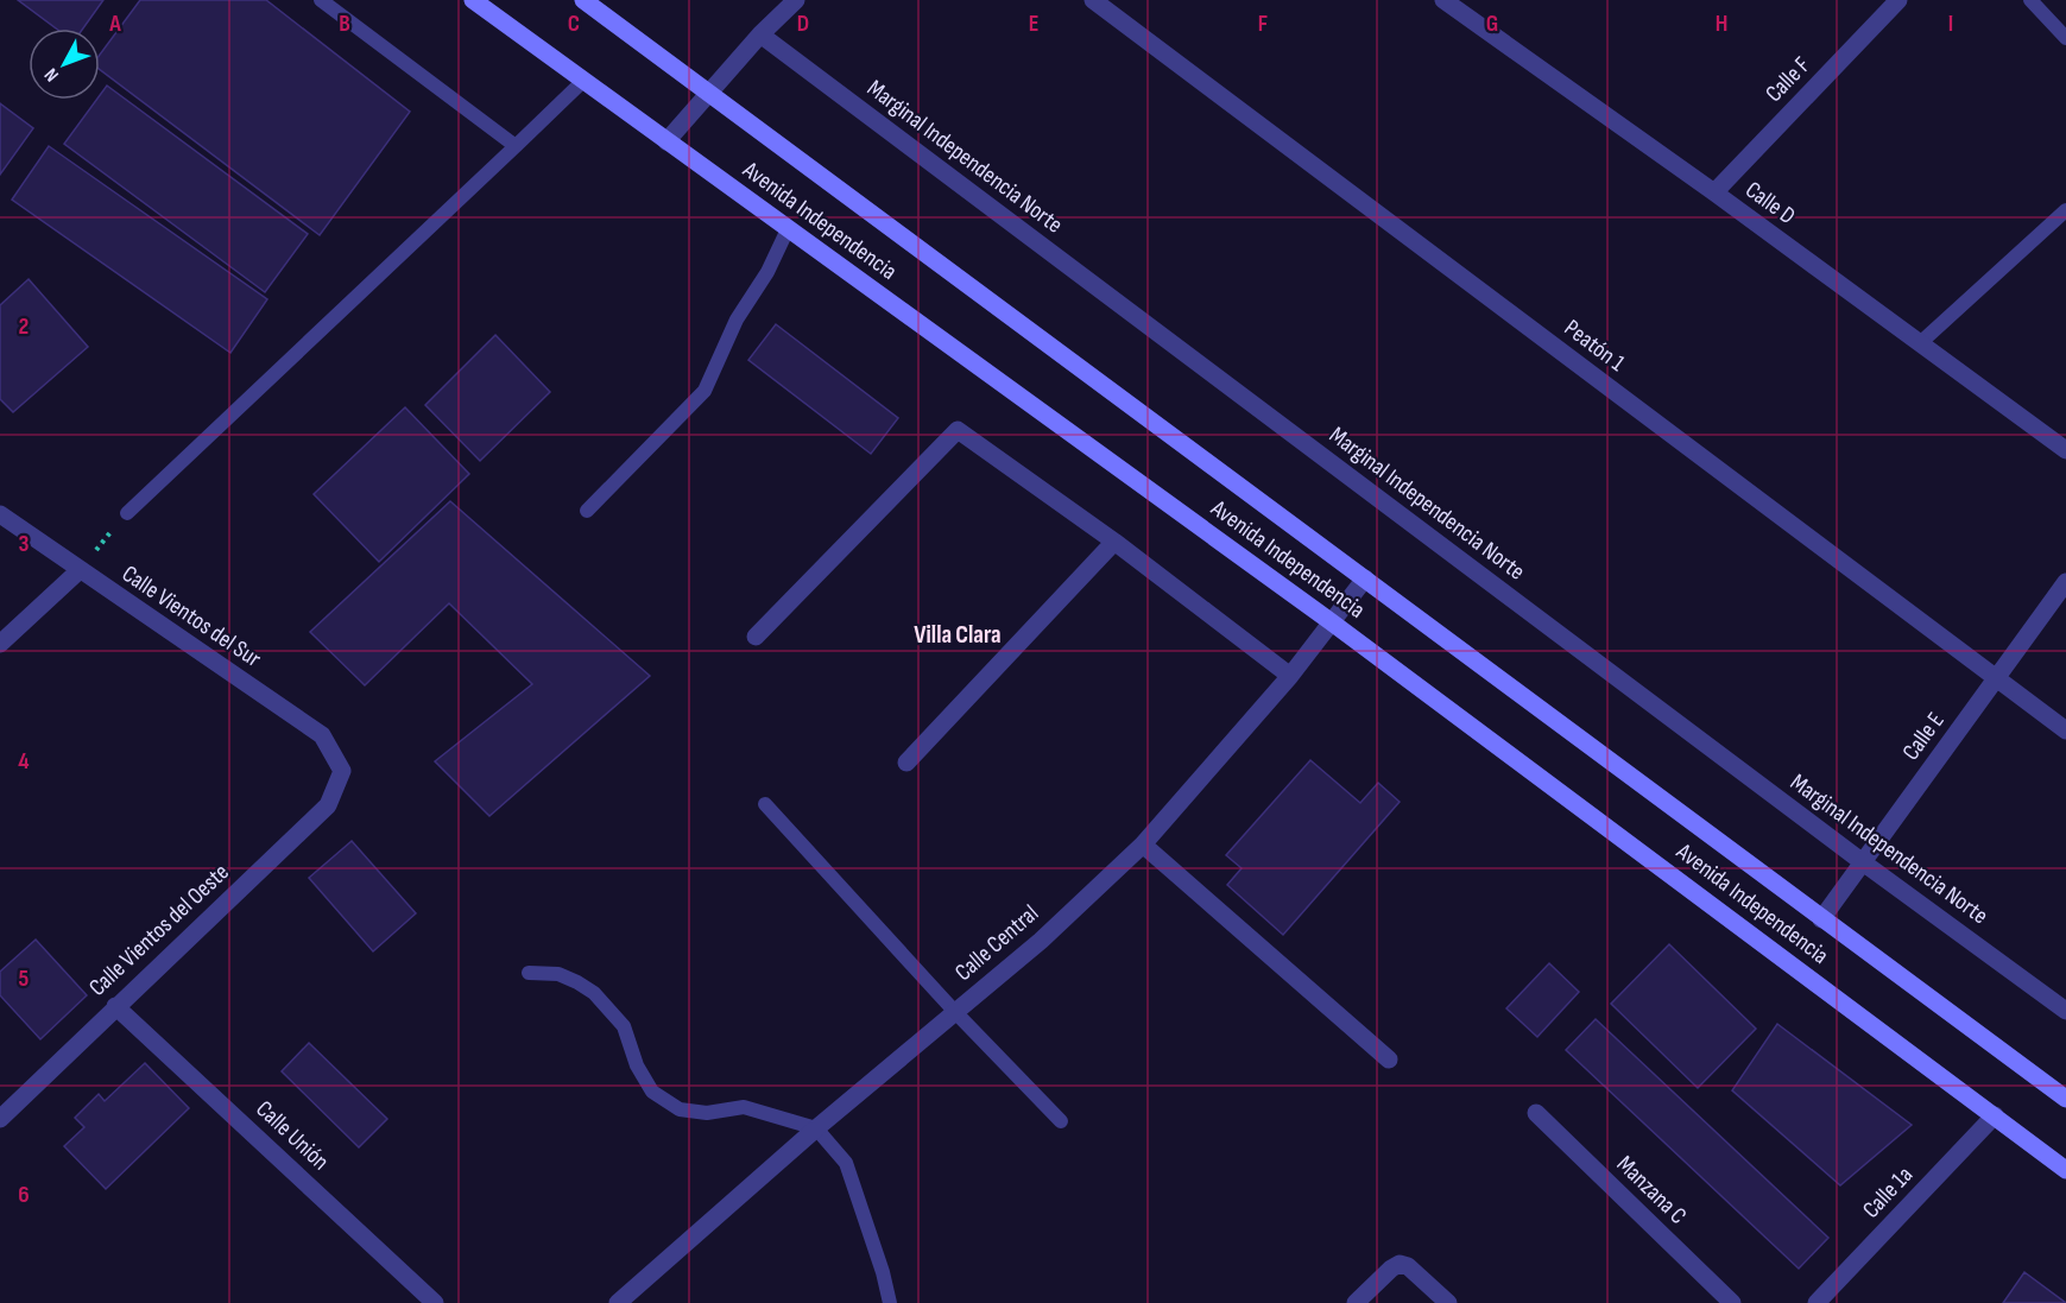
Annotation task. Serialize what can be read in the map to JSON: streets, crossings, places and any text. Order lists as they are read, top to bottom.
{
  "streets": {
    "main road": ["Avenida Independencia"],
    "street": [
      "Calle F",
      "Marginal Independencia Norte",
      "Calle D",
      "Peatón 1",
      "Calle Vientos del Sur",
      "Calle E",
      "Calle Vientos del Oeste",
      "Calle Central",
      "Calle Unión",
      "Manzana C",
      "Calle 1a"
    ]
  },
  "crossings": [
    ["Calle F", "Calle D"],
    ["Marginal Independencia Norte", "Calle E"],
    ["Avenida Independencia", "Calle E"],
    ["Avenida Independencia", "Calle Central"],
    ["Avenida Independencia", "Calle 1a"],
    ["Peatón 1", "Calle E"],
    ["Calle Vientos del Sur", "Calle Vientos del Oeste"],
    ["Calle Vientos del Oeste", "Calle Unión"]
  ],
  "districts": ["Villa Clara"],
  "north": "bottom left",
  "grid": {
    "columns": [
      "A",
      "B",
      "C",
      "D",
      "E",
      "F",
      "G",
      "H",
      "I"
    ],
    "rows": [
      "2",
      "3",
      "4",
      "5",
      "6"
    ]
  }
}
